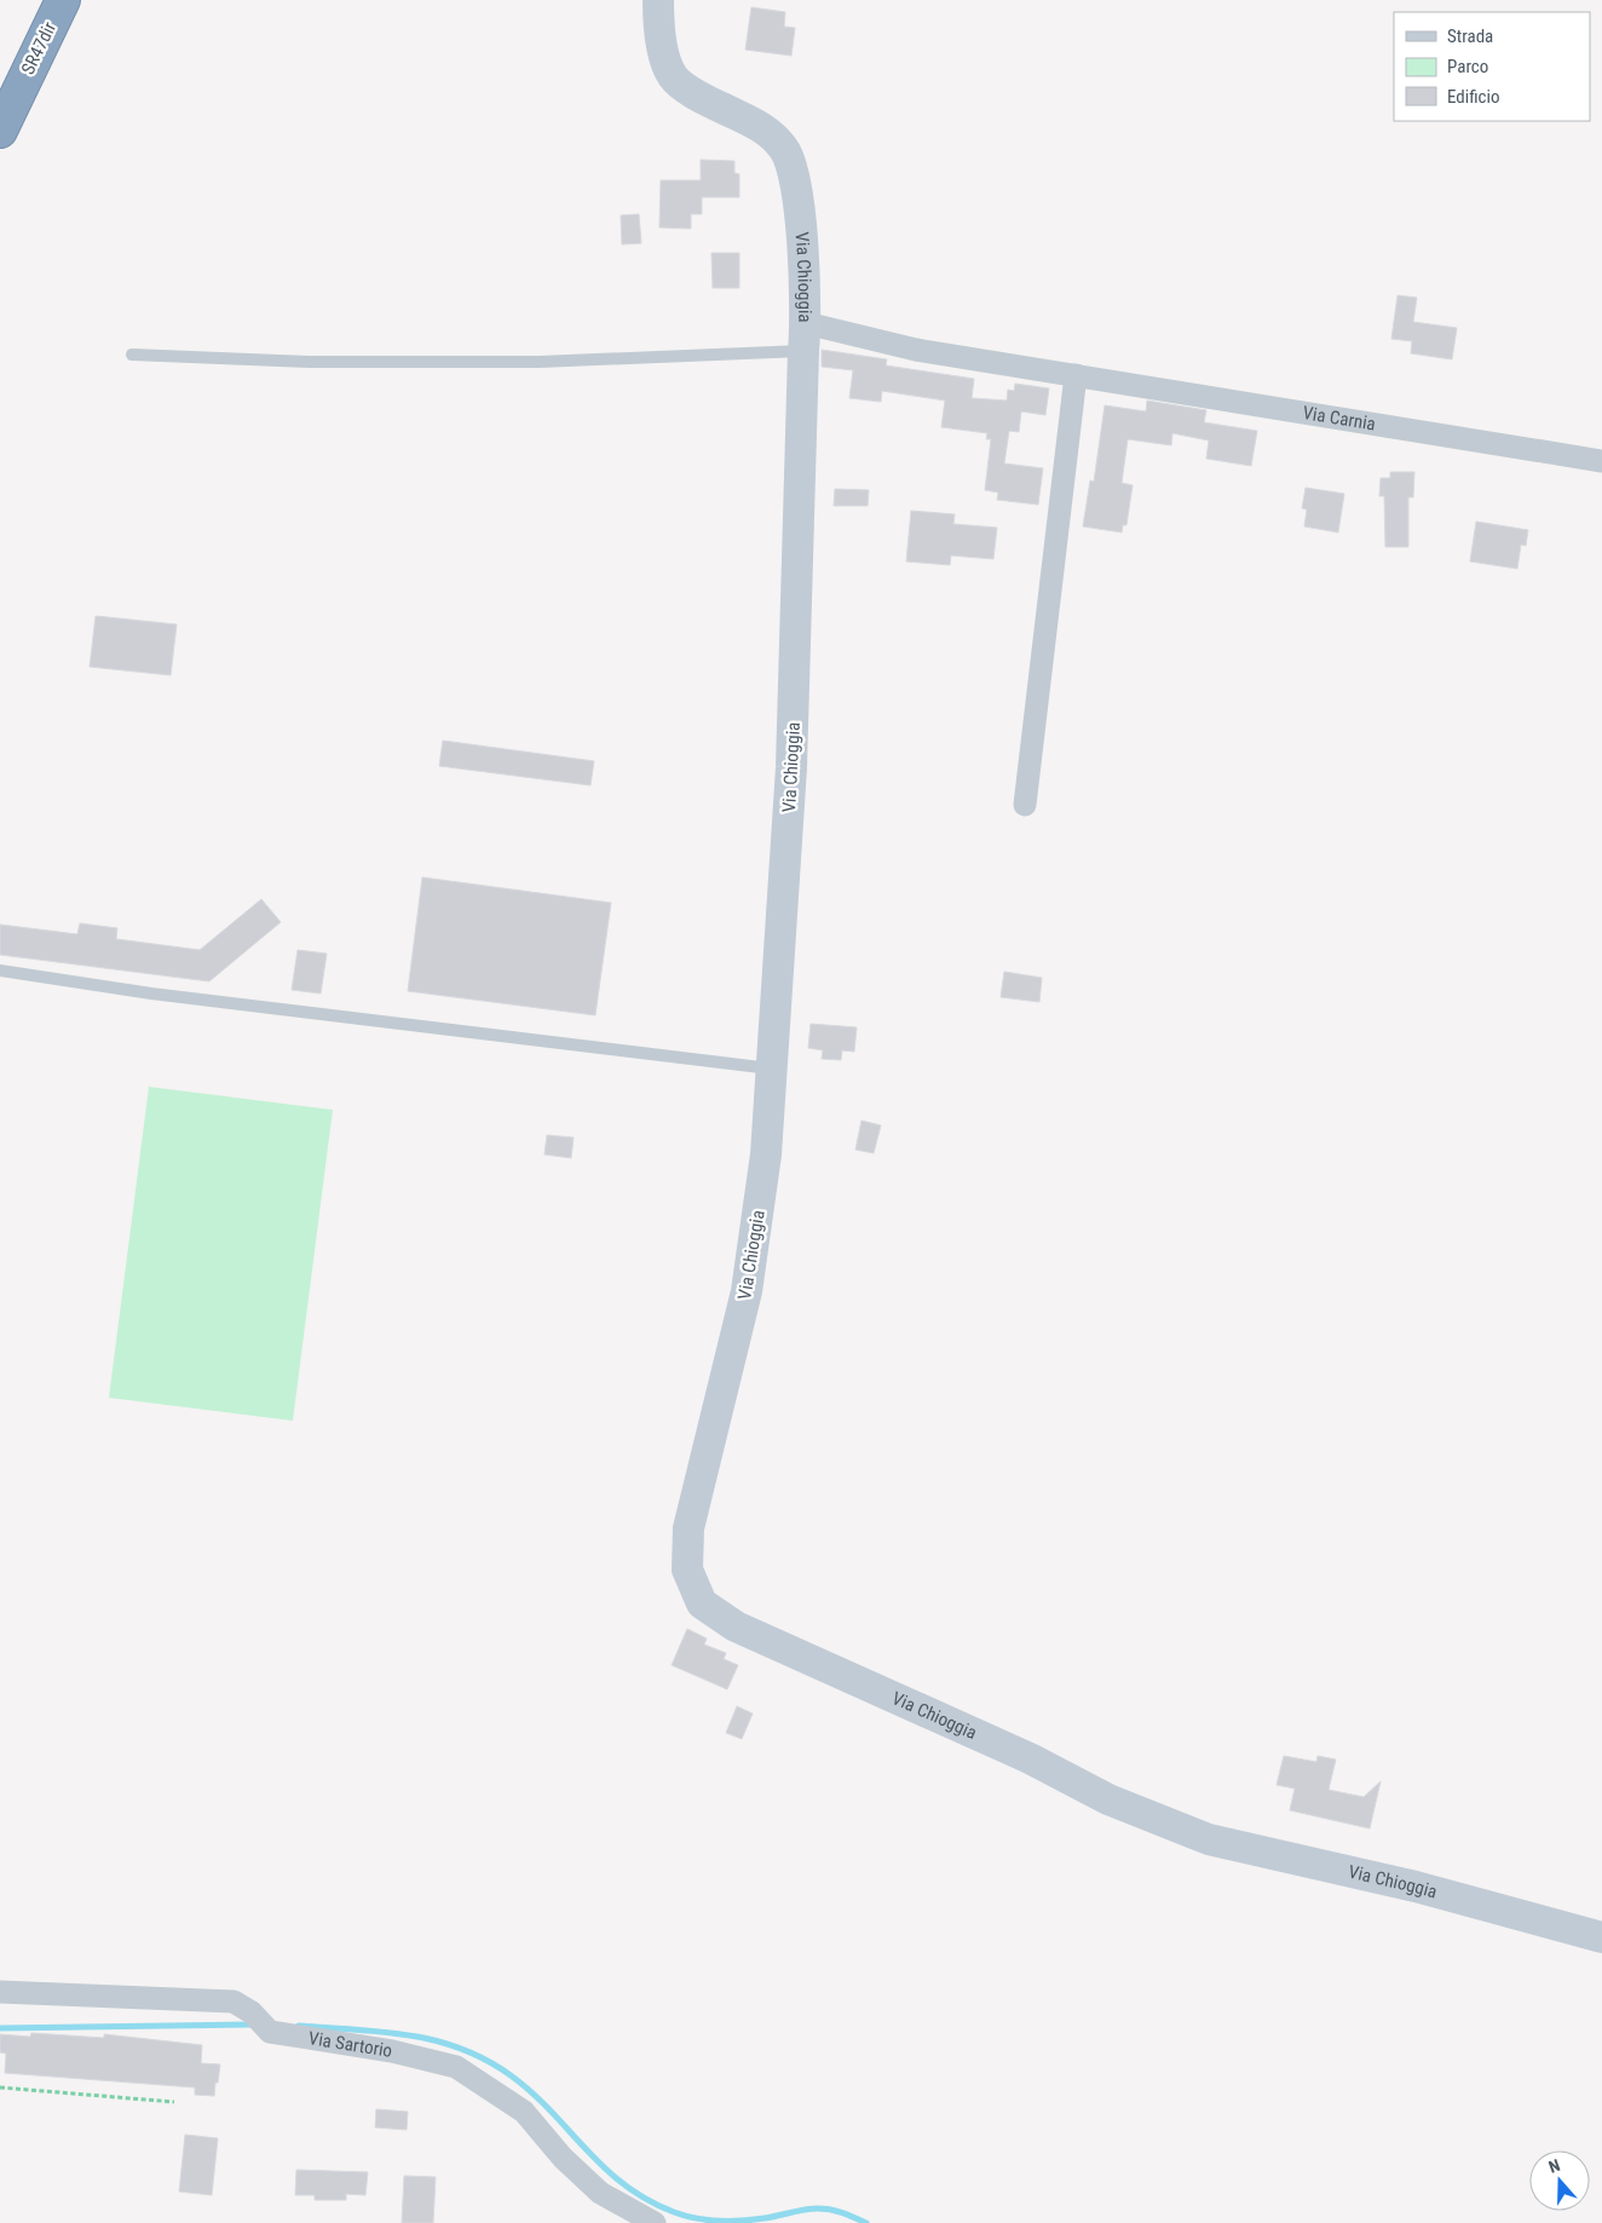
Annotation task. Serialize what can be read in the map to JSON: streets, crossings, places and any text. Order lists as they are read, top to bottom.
{
  "streets": {
    "highway": ["SR47dir"],
    "street": ["Via Chioggia", "Via Carnia", "Via Sartorio"]
  },
  "crossings": [
    ["Via Chioggia", "Via Carnia"]
  ],
  "legend": ["Strada", "Parco", "Edificio"],
  "north": "top"
}
